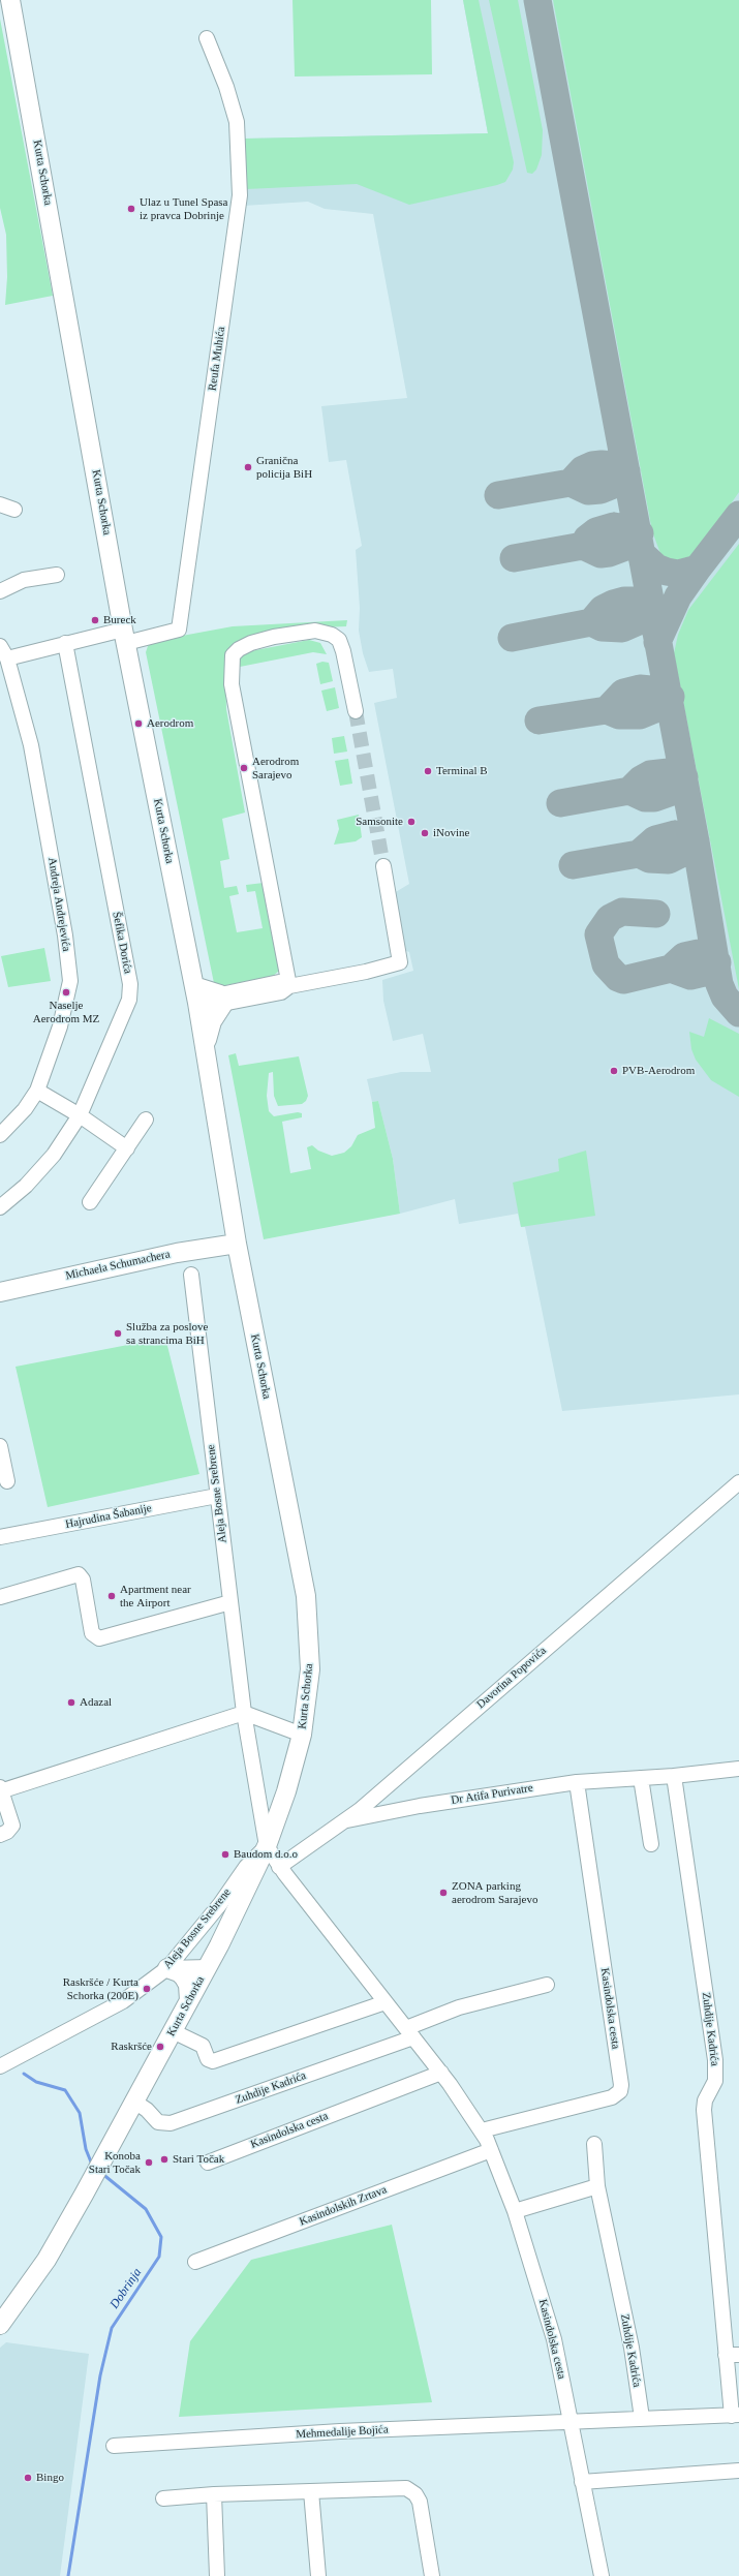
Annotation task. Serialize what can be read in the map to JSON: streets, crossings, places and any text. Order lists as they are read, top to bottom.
{
  "streets": {
    "main road": ["Kurta Schorka", "Michaela Schumachera"],
    "street": [
      "Reufa Muhića",
      "Andreja Andrejevića",
      "Šefika Dorića",
      "Aleja Bosne Srebrene",
      "Hajrudina Šabanije",
      "Davorina Popovića",
      "Dr Atifa Purivatre",
      "Kasindolska cesta",
      "Zuhdije Kadrića",
      "Kasindolskih Zrtava",
      "Mehmedalije Bojića"
    ]
  },
  "crossings": [
    ["Kurta Schorka", "Reufa Muhića"],
    ["Kurta Schorka", "Andreja Andrejevića"],
    ["Kurta Schorka", "Michaela Schumachera"],
    ["Kurta Schorka", "Aleja Bosne Srebrene"],
    ["Kurta Schorka", "Kasindolska cesta"],
    ["Kurta Schorka", "Zuhdije Kadrića"],
    ["Reufa Muhića", "Andreja Andrejevića"],
    ["Andreja Andrejevića", "Šefika Dorića"],
    ["Aleja Bosne Srebrene", "Hajrudina Šabanije"],
    ["Aleja Bosne Srebrene", "Kasindolska cesta"],
    ["Davorina Popovića", "Dr Atifa Purivatre"],
    ["Davorina Popovića", "Kasindolska cesta"],
    ["Dr Atifa Purivatre", "Kasindolska cesta"],
    ["Dr Atifa Purivatre", "Zuhdije Kadrića"],
    ["Kasindolska cesta", "Zuhdije Kadrića"],
    ["Kasindolska cesta", "Kasindolskih Zrtava"],
    ["Kasindolska cesta", "Mehmedalije Bojića"],
    ["Zuhdije Kadrića", "Mehmedalije Bojića"]
  ],
  "water": ["Dobrinja"],
  "places": [
    "Ulaz u Tunel Spasa iz pravca Dobrinje",
    "Granična policija BiH",
    "Bureck",
    "Aerodrom",
    "Aerodrom Sarajevo",
    "Terminal B",
    "Samsonite",
    "iNovine",
    "Naselje Aerodrom MZ",
    "PVB-Aerodrom",
    "Služba za poslove sa strancima BiH",
    "Apartment near the Airport",
    "Adazal",
    "Baudom d.o.o",
    "ZONA parking aerodrom Sarajevo",
    "Raskršće / Kurta Schorka (200E)",
    "Raskršće",
    "Stari Točak",
    "Konoba Stari Točak",
    "Bingo"
  ]
}
